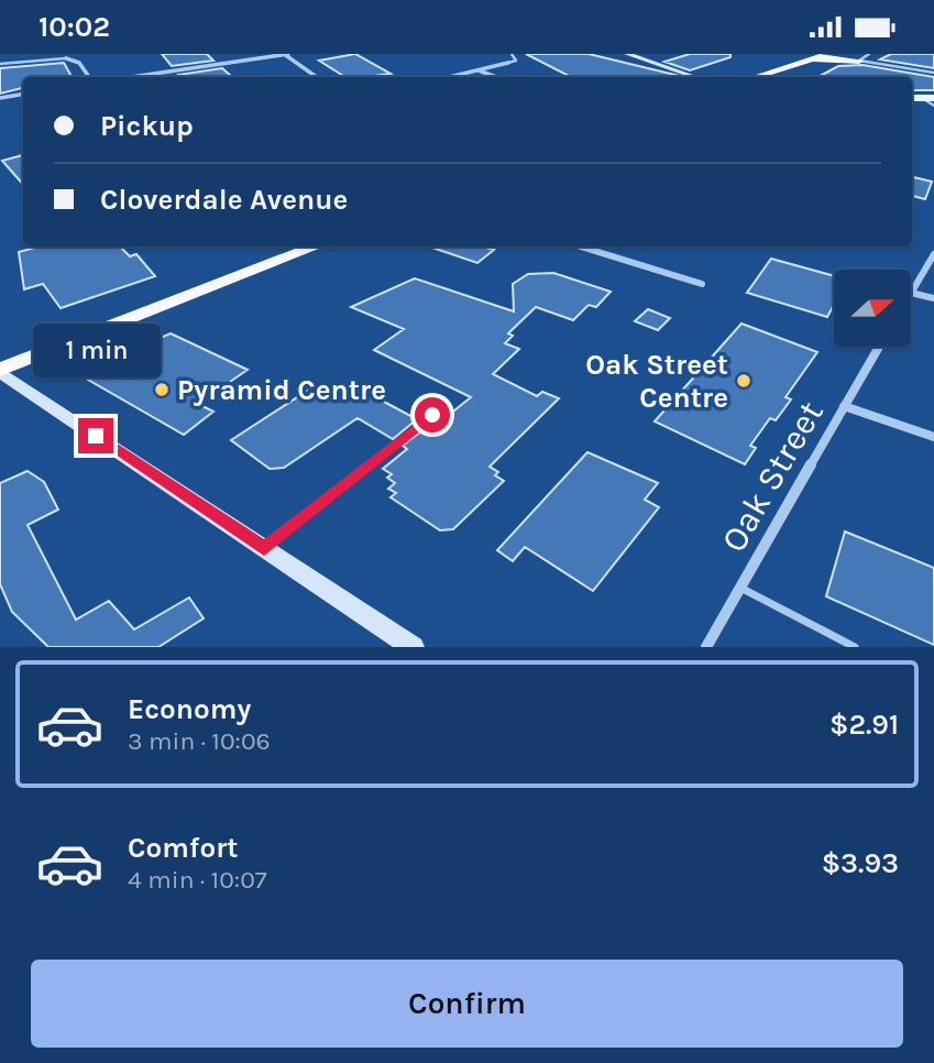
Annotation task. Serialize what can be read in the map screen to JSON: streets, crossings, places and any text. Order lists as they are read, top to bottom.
{
  "streets": {
    "street": ["Oak Street"]
  },
  "places": ["Oak Street Centre", "Pyramid Centre"],
  "north": "right",
  "page": {
    "status": "10:02",
    "banner": ["Pickup", "Cloverdale Avenue"],
    "bubble": "1 min",
    "list": [
      {
        "name": "Economy",
        "note": "3 min · 10:06",
        "value": "$2.91"
      },
      {
        "name": "Comfort",
        "note": "4 min · 10:07",
        "value": "$3.93"
      }
    ],
    "buttons": "Confirm"
  }
}
